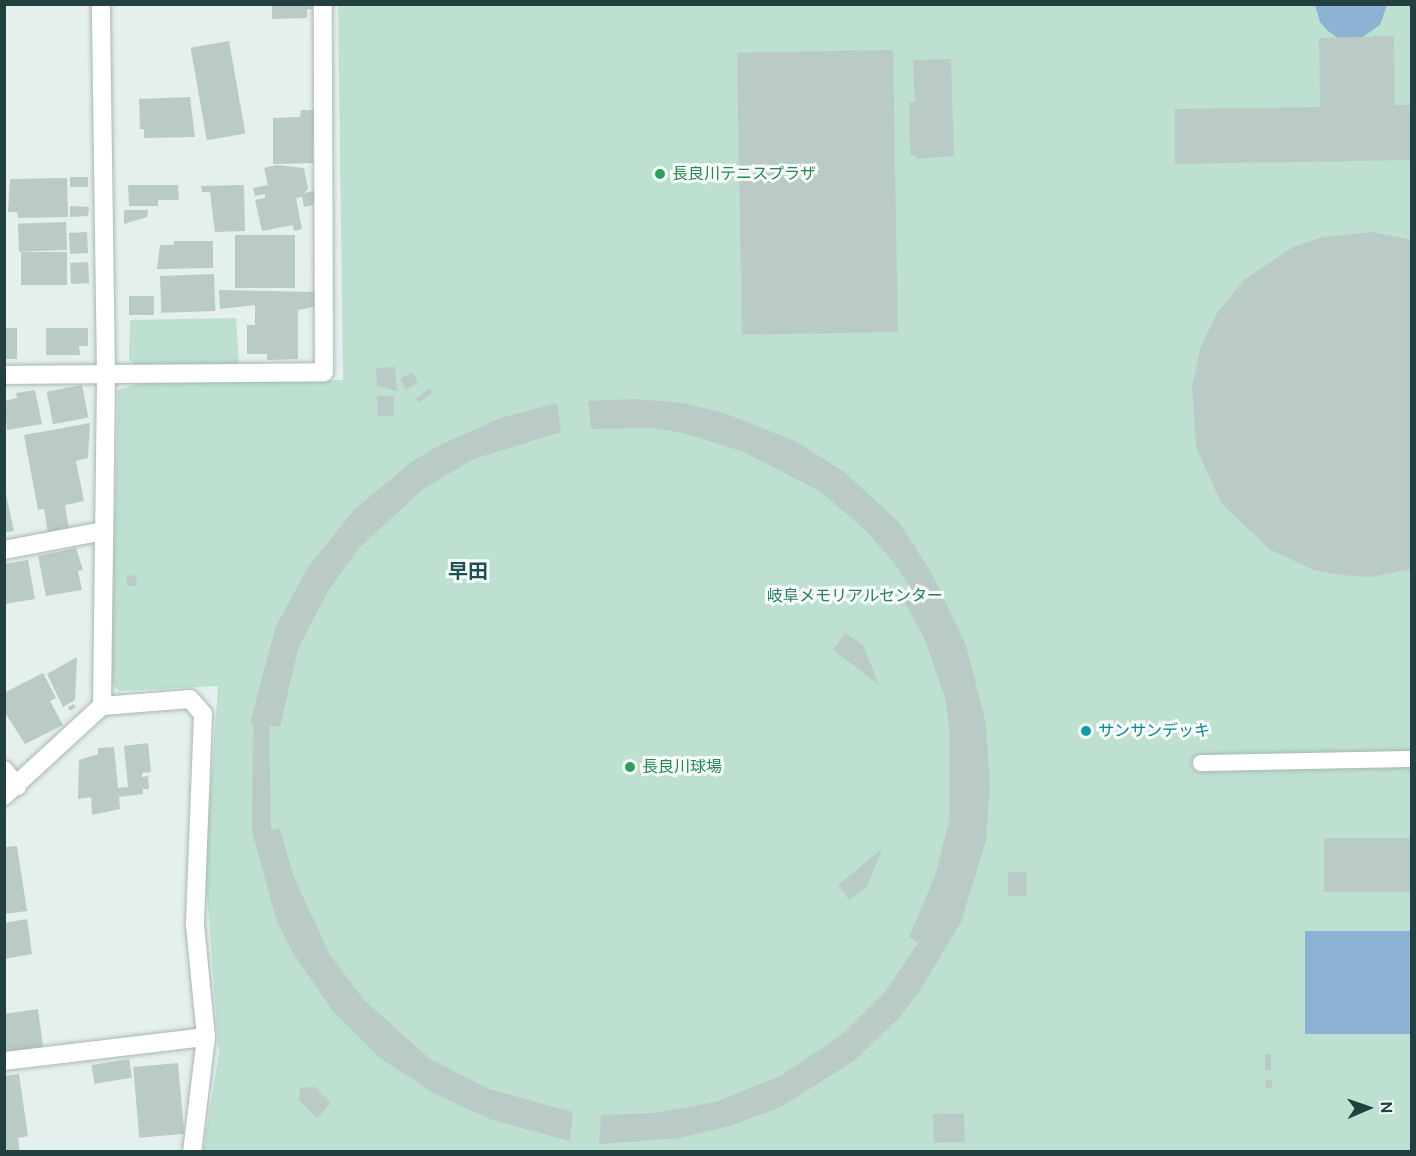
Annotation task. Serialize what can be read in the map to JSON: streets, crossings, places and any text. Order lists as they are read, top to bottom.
{
  "districts": ["早田"],
  "parks": ["岐阜メモリアルセンター"],
  "places": ["長良川テニスプラザ", "サンサンデッキ", "長良川球場"],
  "north": "right"
}
